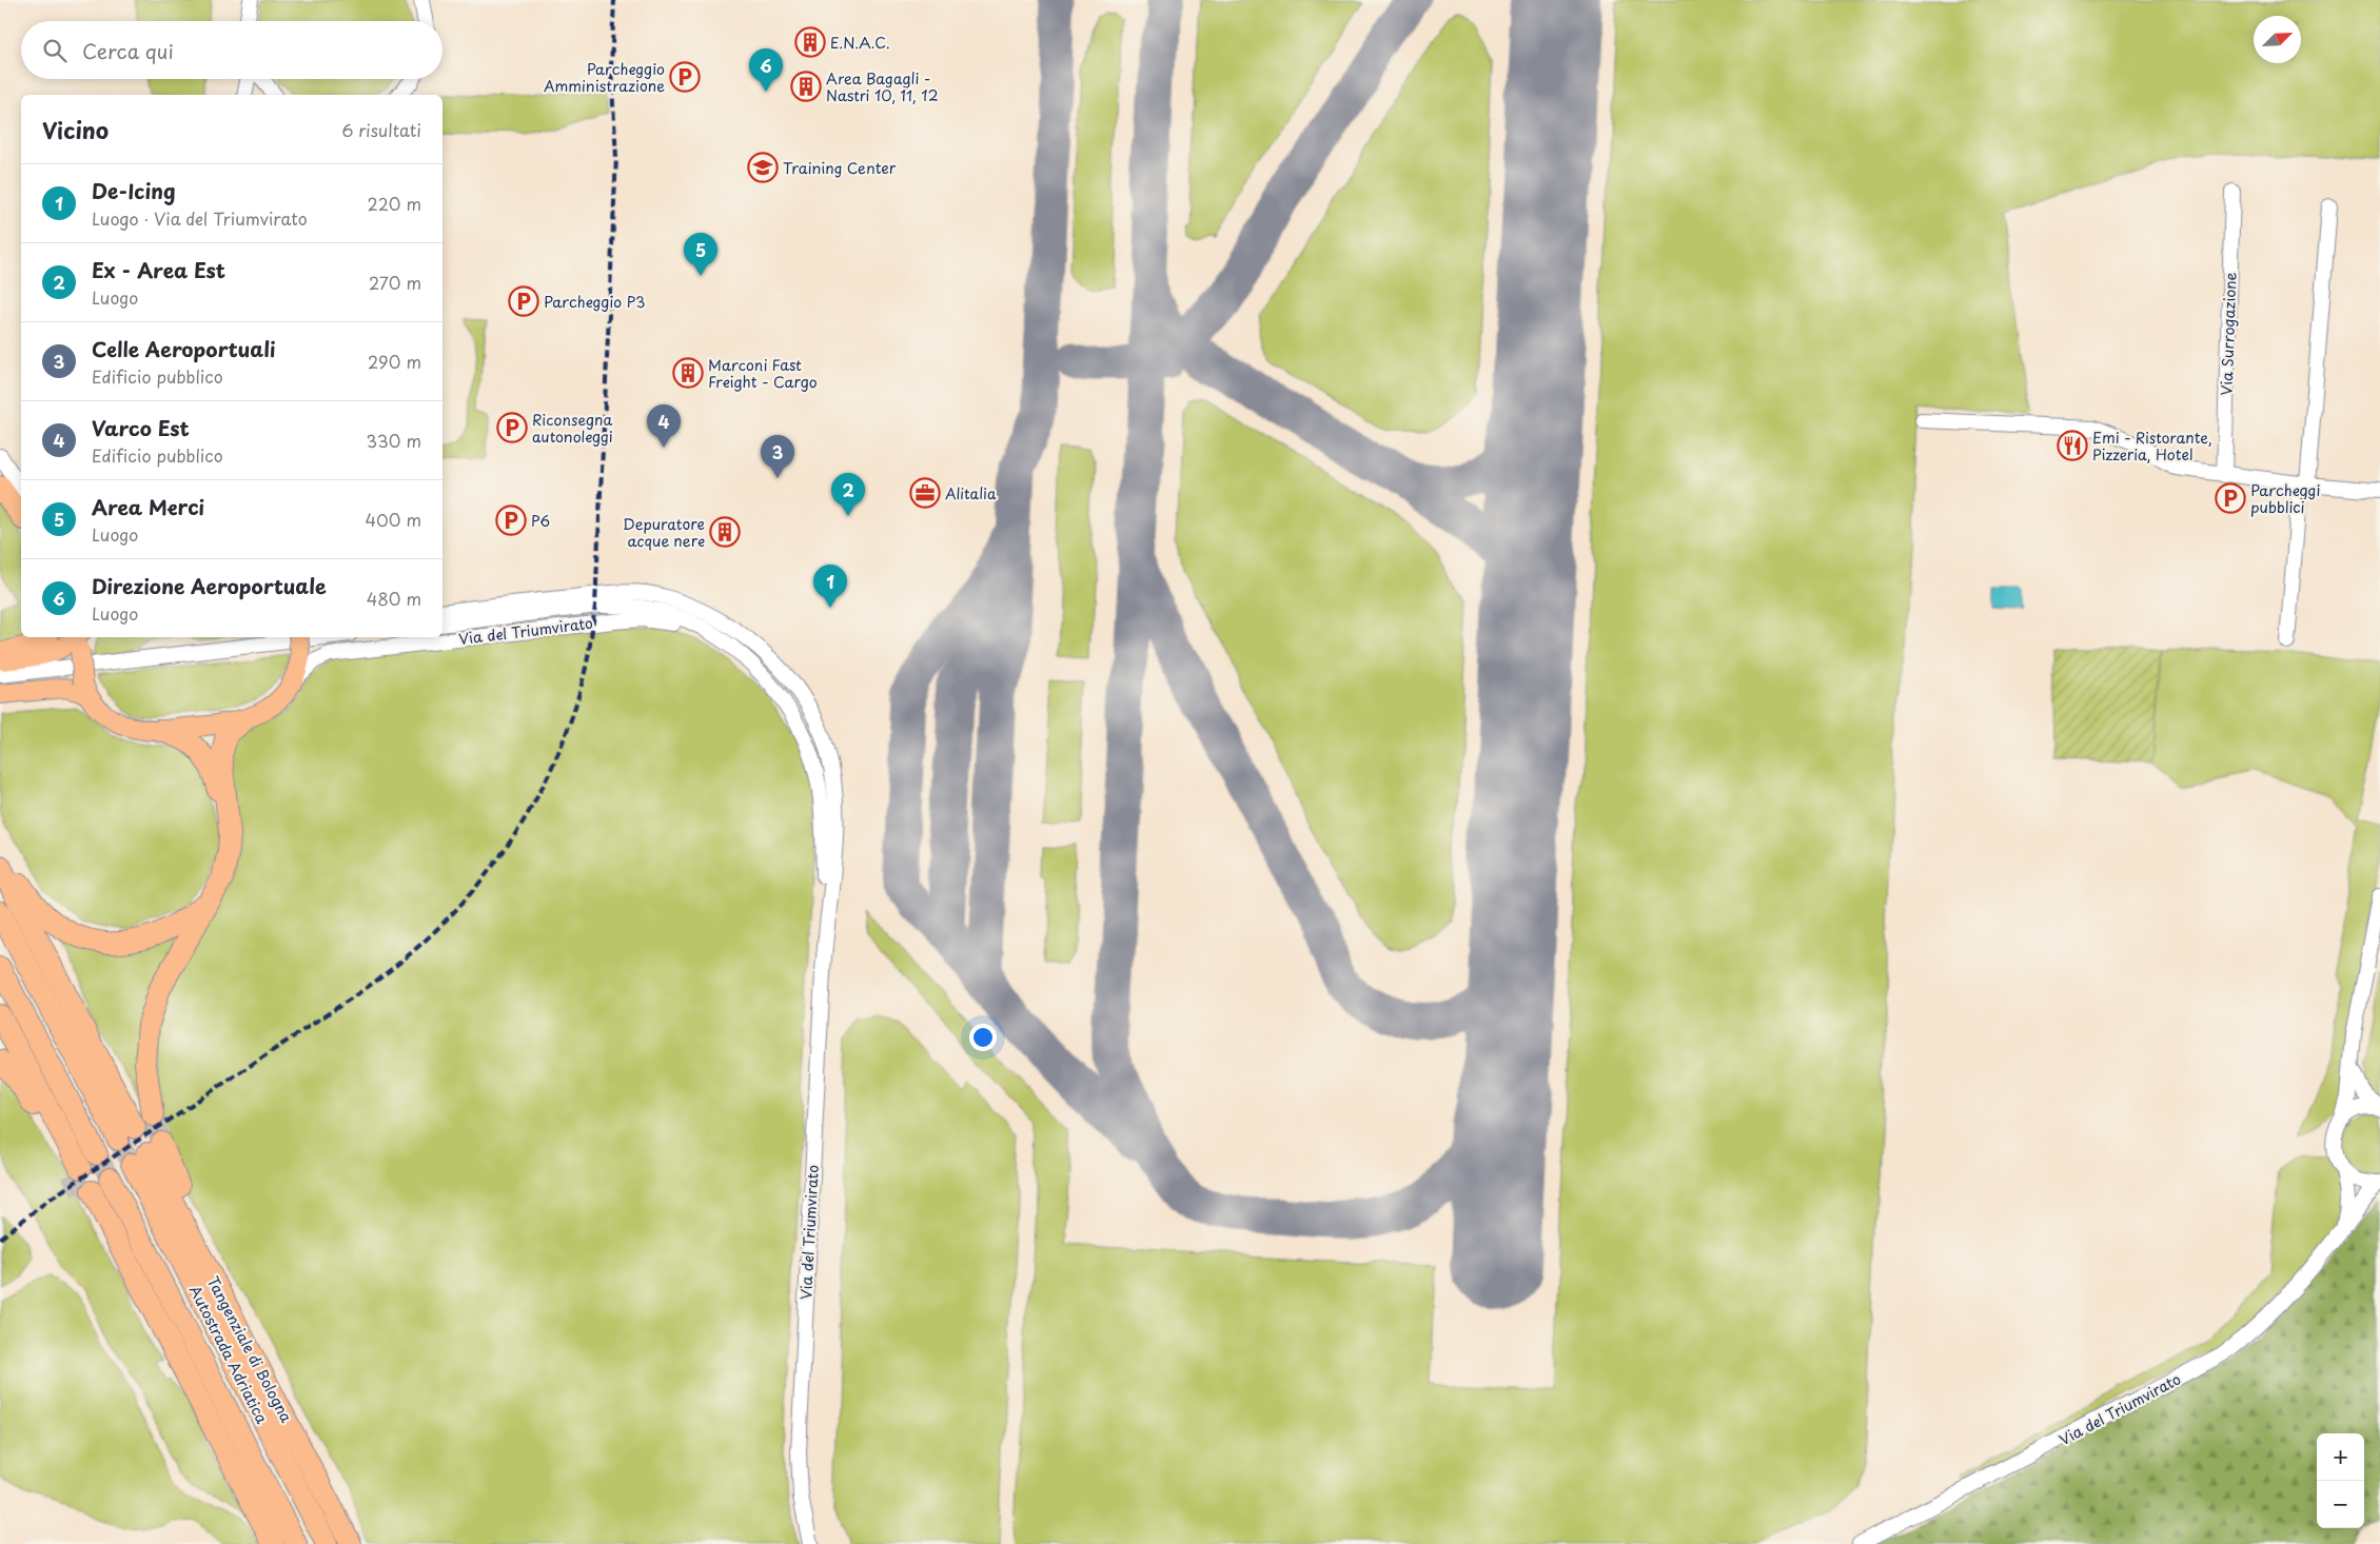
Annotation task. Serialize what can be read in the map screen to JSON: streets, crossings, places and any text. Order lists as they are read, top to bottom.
{
  "streets": {
    "highway": ["Tangenziale di Bologna", "Autostrada Adriatica"],
    "main road": ["Via del Triumvirato"],
    "street": ["Via Surrogazione"]
  },
  "crossings": [
    ["Tangenziale di Bologna", "Autostrada Adriatica"]
  ],
  "places": {
    "building": [
      "E.N.A.C.",
      "Area Bagagli - Nastri 10, 11, 12",
      "Marconi Fast Freight - Cargo",
      "Depuratore acque nere"
    ],
    "parking": [
      "Parcheggio Amministrazione",
      "Parcheggio P3",
      "Riconsegna autonoleggi",
      "Parcheggi pubblici",
      "P6"
    ],
    "school or university": ["Training Center"],
    "restaurant": ["Emi - Ristorante, Pizzeria, Hotel"],
    "office": ["Alitalia"]
  },
  "north": "top right",
  "page": {
    "search": "Cerca qui",
    "pins": [
      "6",
      "5",
      "4",
      "3",
      "2",
      "1"
    ],
    "heading": ["Vicino", "6 risultati"],
    "list": [
      {
        "mark": "1",
        "name": "De-Icing",
        "note": "Luogo · Via del Triumvirato",
        "value": "220 m"
      },
      {
        "mark": "2",
        "name": "Ex - Area Est",
        "note": "Luogo",
        "value": "270 m"
      },
      {
        "mark": "3",
        "name": "Celle Aeroportuali",
        "note": "Edificio pubblico",
        "value": "290 m"
      },
      {
        "mark": "4",
        "name": "Varco Est",
        "note": "Edificio pubblico",
        "value": "330 m"
      },
      {
        "mark": "5",
        "name": "Area Merci",
        "note": "Luogo",
        "value": "400 m"
      },
      {
        "mark": "6",
        "name": "Direzione Aeroportuale",
        "note": "Luogo",
        "value": "480 m"
      }
    ],
    "map_buttons": ["+", "−"]
  }
}
